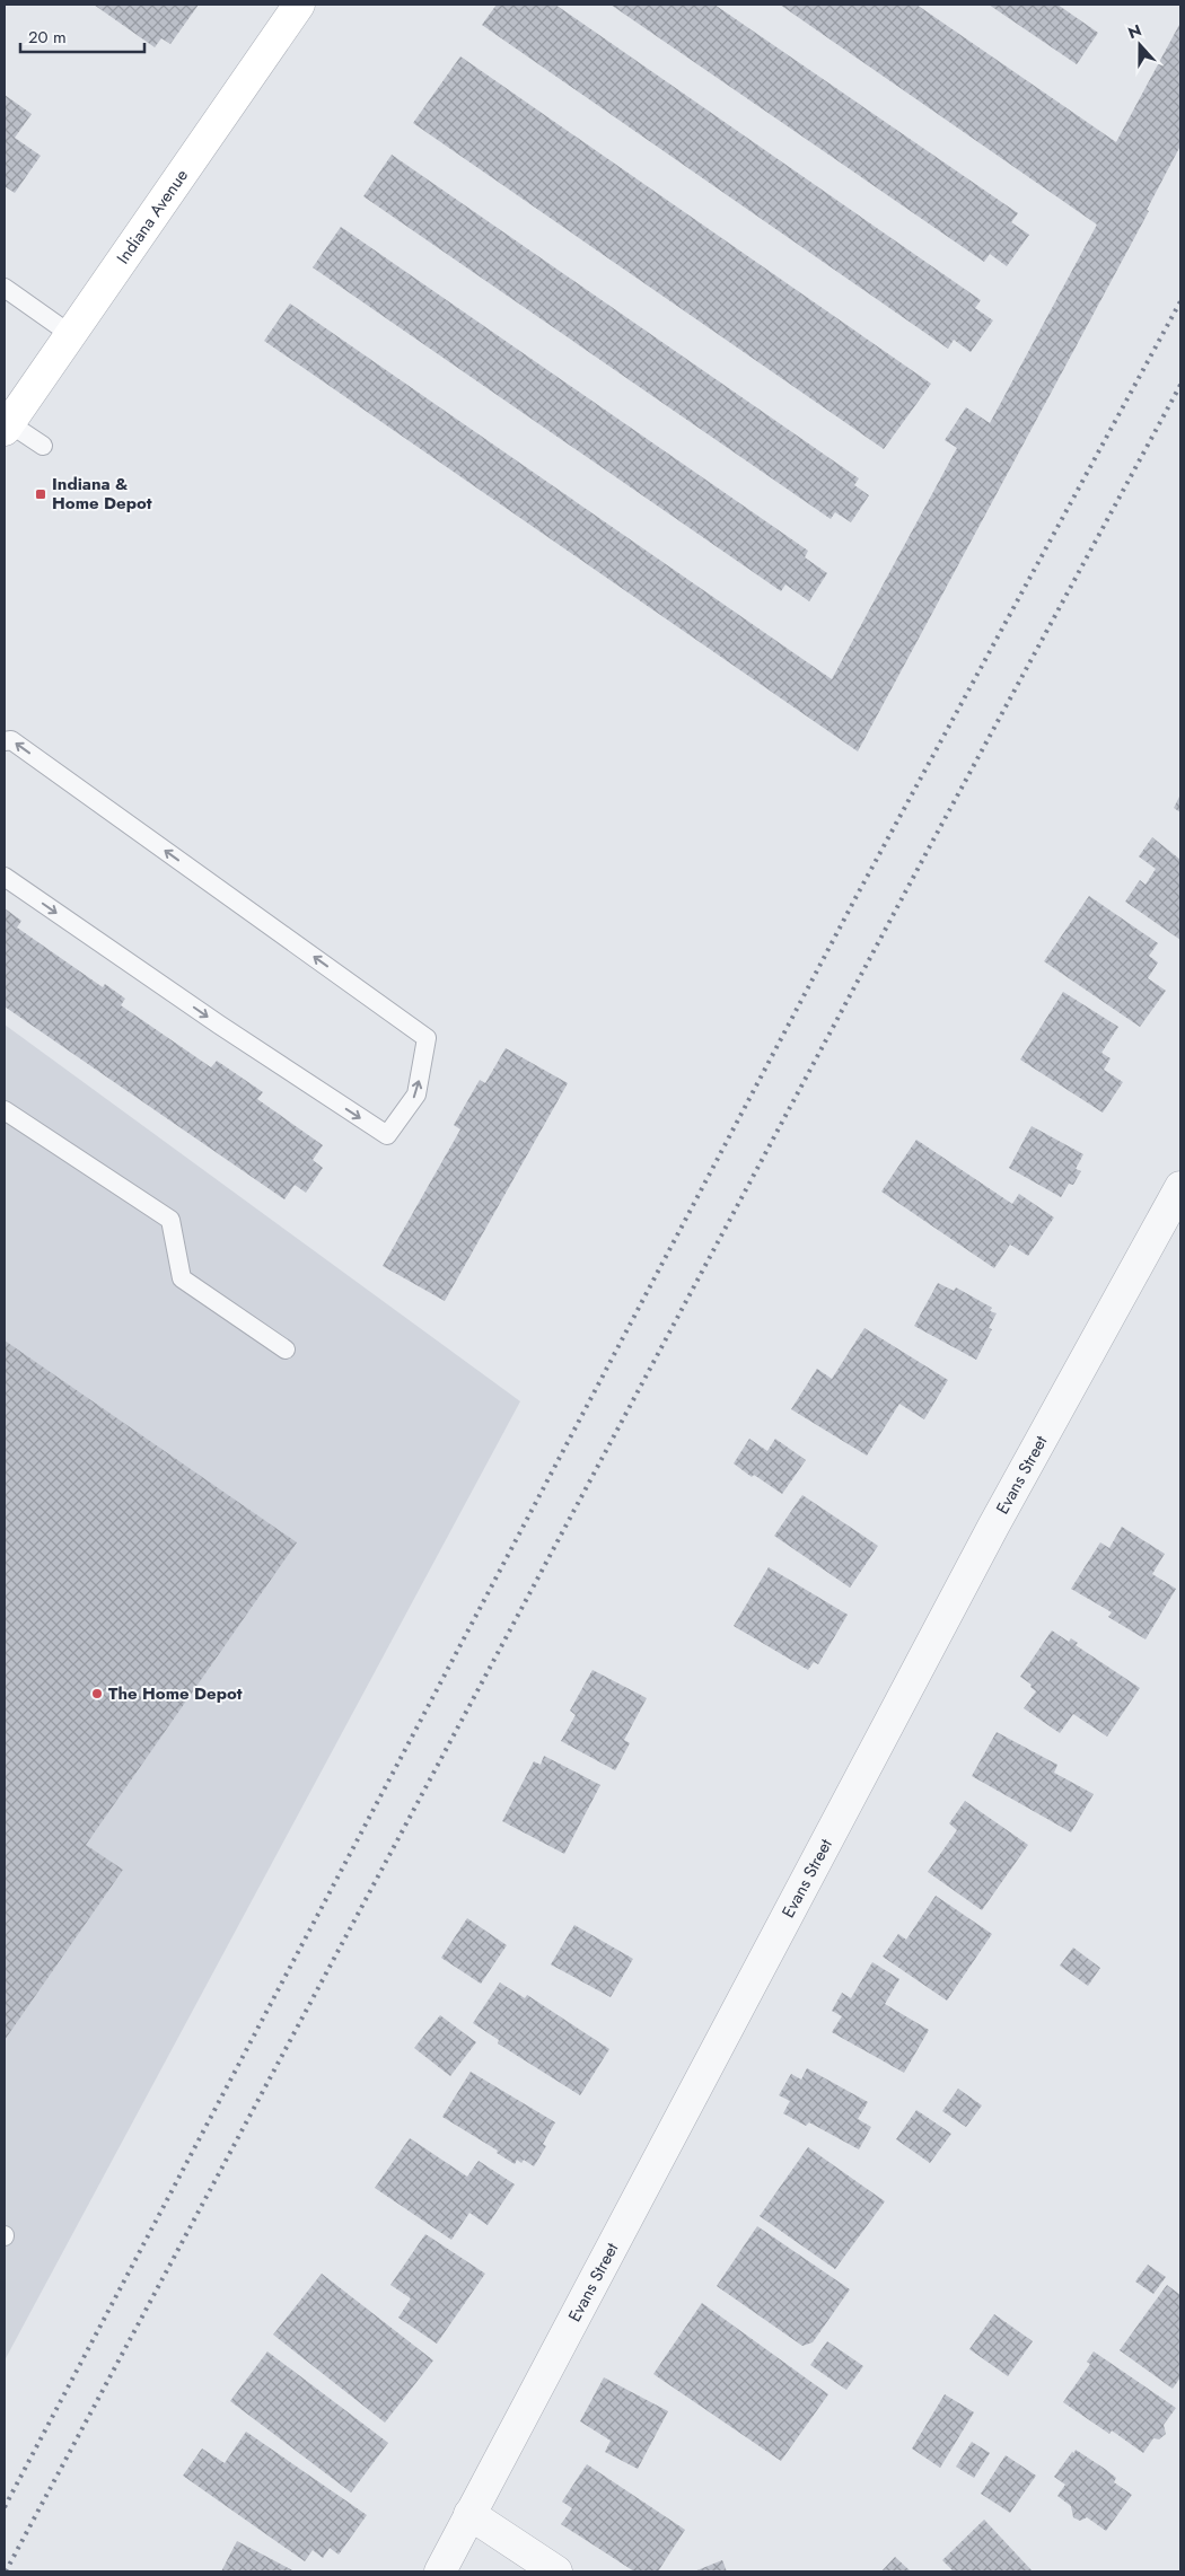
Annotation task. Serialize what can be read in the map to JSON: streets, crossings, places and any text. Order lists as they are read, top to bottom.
{
  "streets": {
    "main road": ["Indiana Avenue"],
    "street": ["Evans Street"]
  },
  "places": {
    "transit": ["Indiana & Home Depot"],
    "other": ["The Home Depot"]
  },
  "scale_bar": "20 m",
  "north": "top"
}
